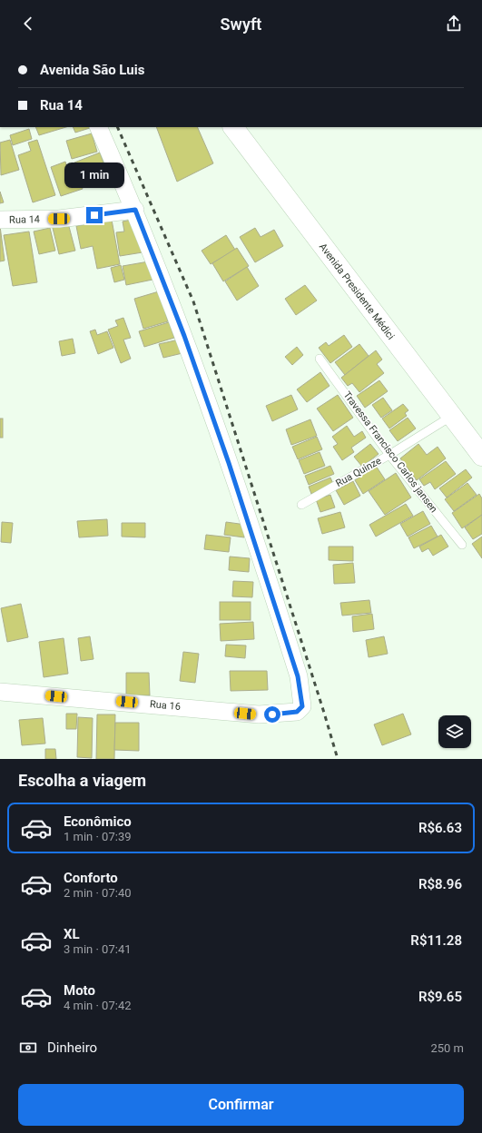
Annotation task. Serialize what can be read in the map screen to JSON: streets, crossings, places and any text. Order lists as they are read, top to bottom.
{
  "streets": {
    "main road": ["Avenida Presidente Médici"],
    "street": ["Rua 14", "Rua 16"],
    "lane": ["Travessa Francisco Carlos jansen", "Rua Quinze"]
  },
  "crossings": [
    ["Rua 14", "Rua 16"],
    ["Avenida Presidente Médici", "Rua Quinze"],
    ["Travessa Francisco Carlos jansen", "Rua Quinze"]
  ],
  "page": {
    "header": "Swyft",
    "banner": ["Avenida São Luis", "Rua 14"],
    "bubble": "1 min",
    "heading": "Escolha a viagem",
    "list": [
      {
        "name": "Econômico",
        "note": "1 min · 07:39",
        "value": "R$6.63"
      },
      {
        "name": "Conforto",
        "note": "2 min · 07:40",
        "value": "R$8.96"
      },
      {
        "name": "XL",
        "note": "3 min · 07:41",
        "value": "R$11.28"
      },
      {
        "name": "Moto",
        "note": "4 min · 07:42",
        "value": "R$9.65"
      }
    ],
    "pay": ["Dinheiro", "250 m"],
    "buttons": "Confirmar"
  }
}
